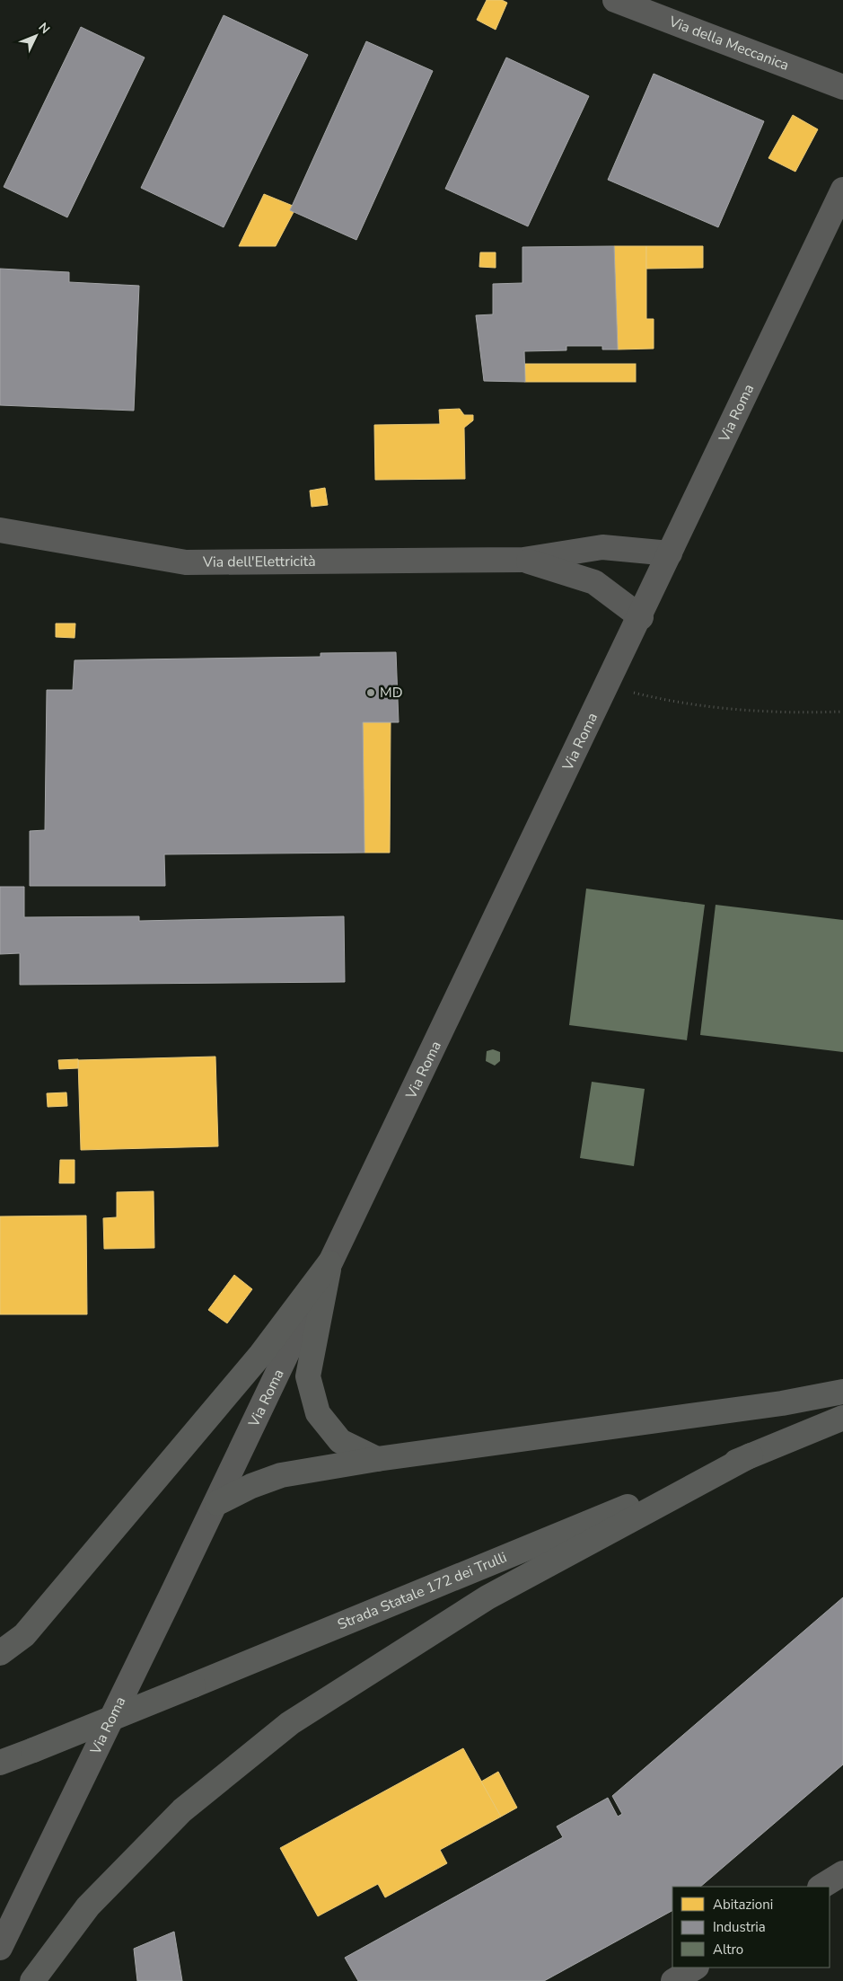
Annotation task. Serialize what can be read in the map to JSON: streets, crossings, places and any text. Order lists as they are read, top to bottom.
{
  "streets": {
    "main road": ["Strada Statale 172 dei Trulli"],
    "street": ["Via della Meccanica", "Via Roma", "Via dell'Elettricità"]
  },
  "crossings": [
    ["Via Roma", "Via dell'Elettricità"]
  ],
  "places": ["MD"],
  "legend": ["Abitazioni", "Industria", "Altro"],
  "north": "top right"
}
